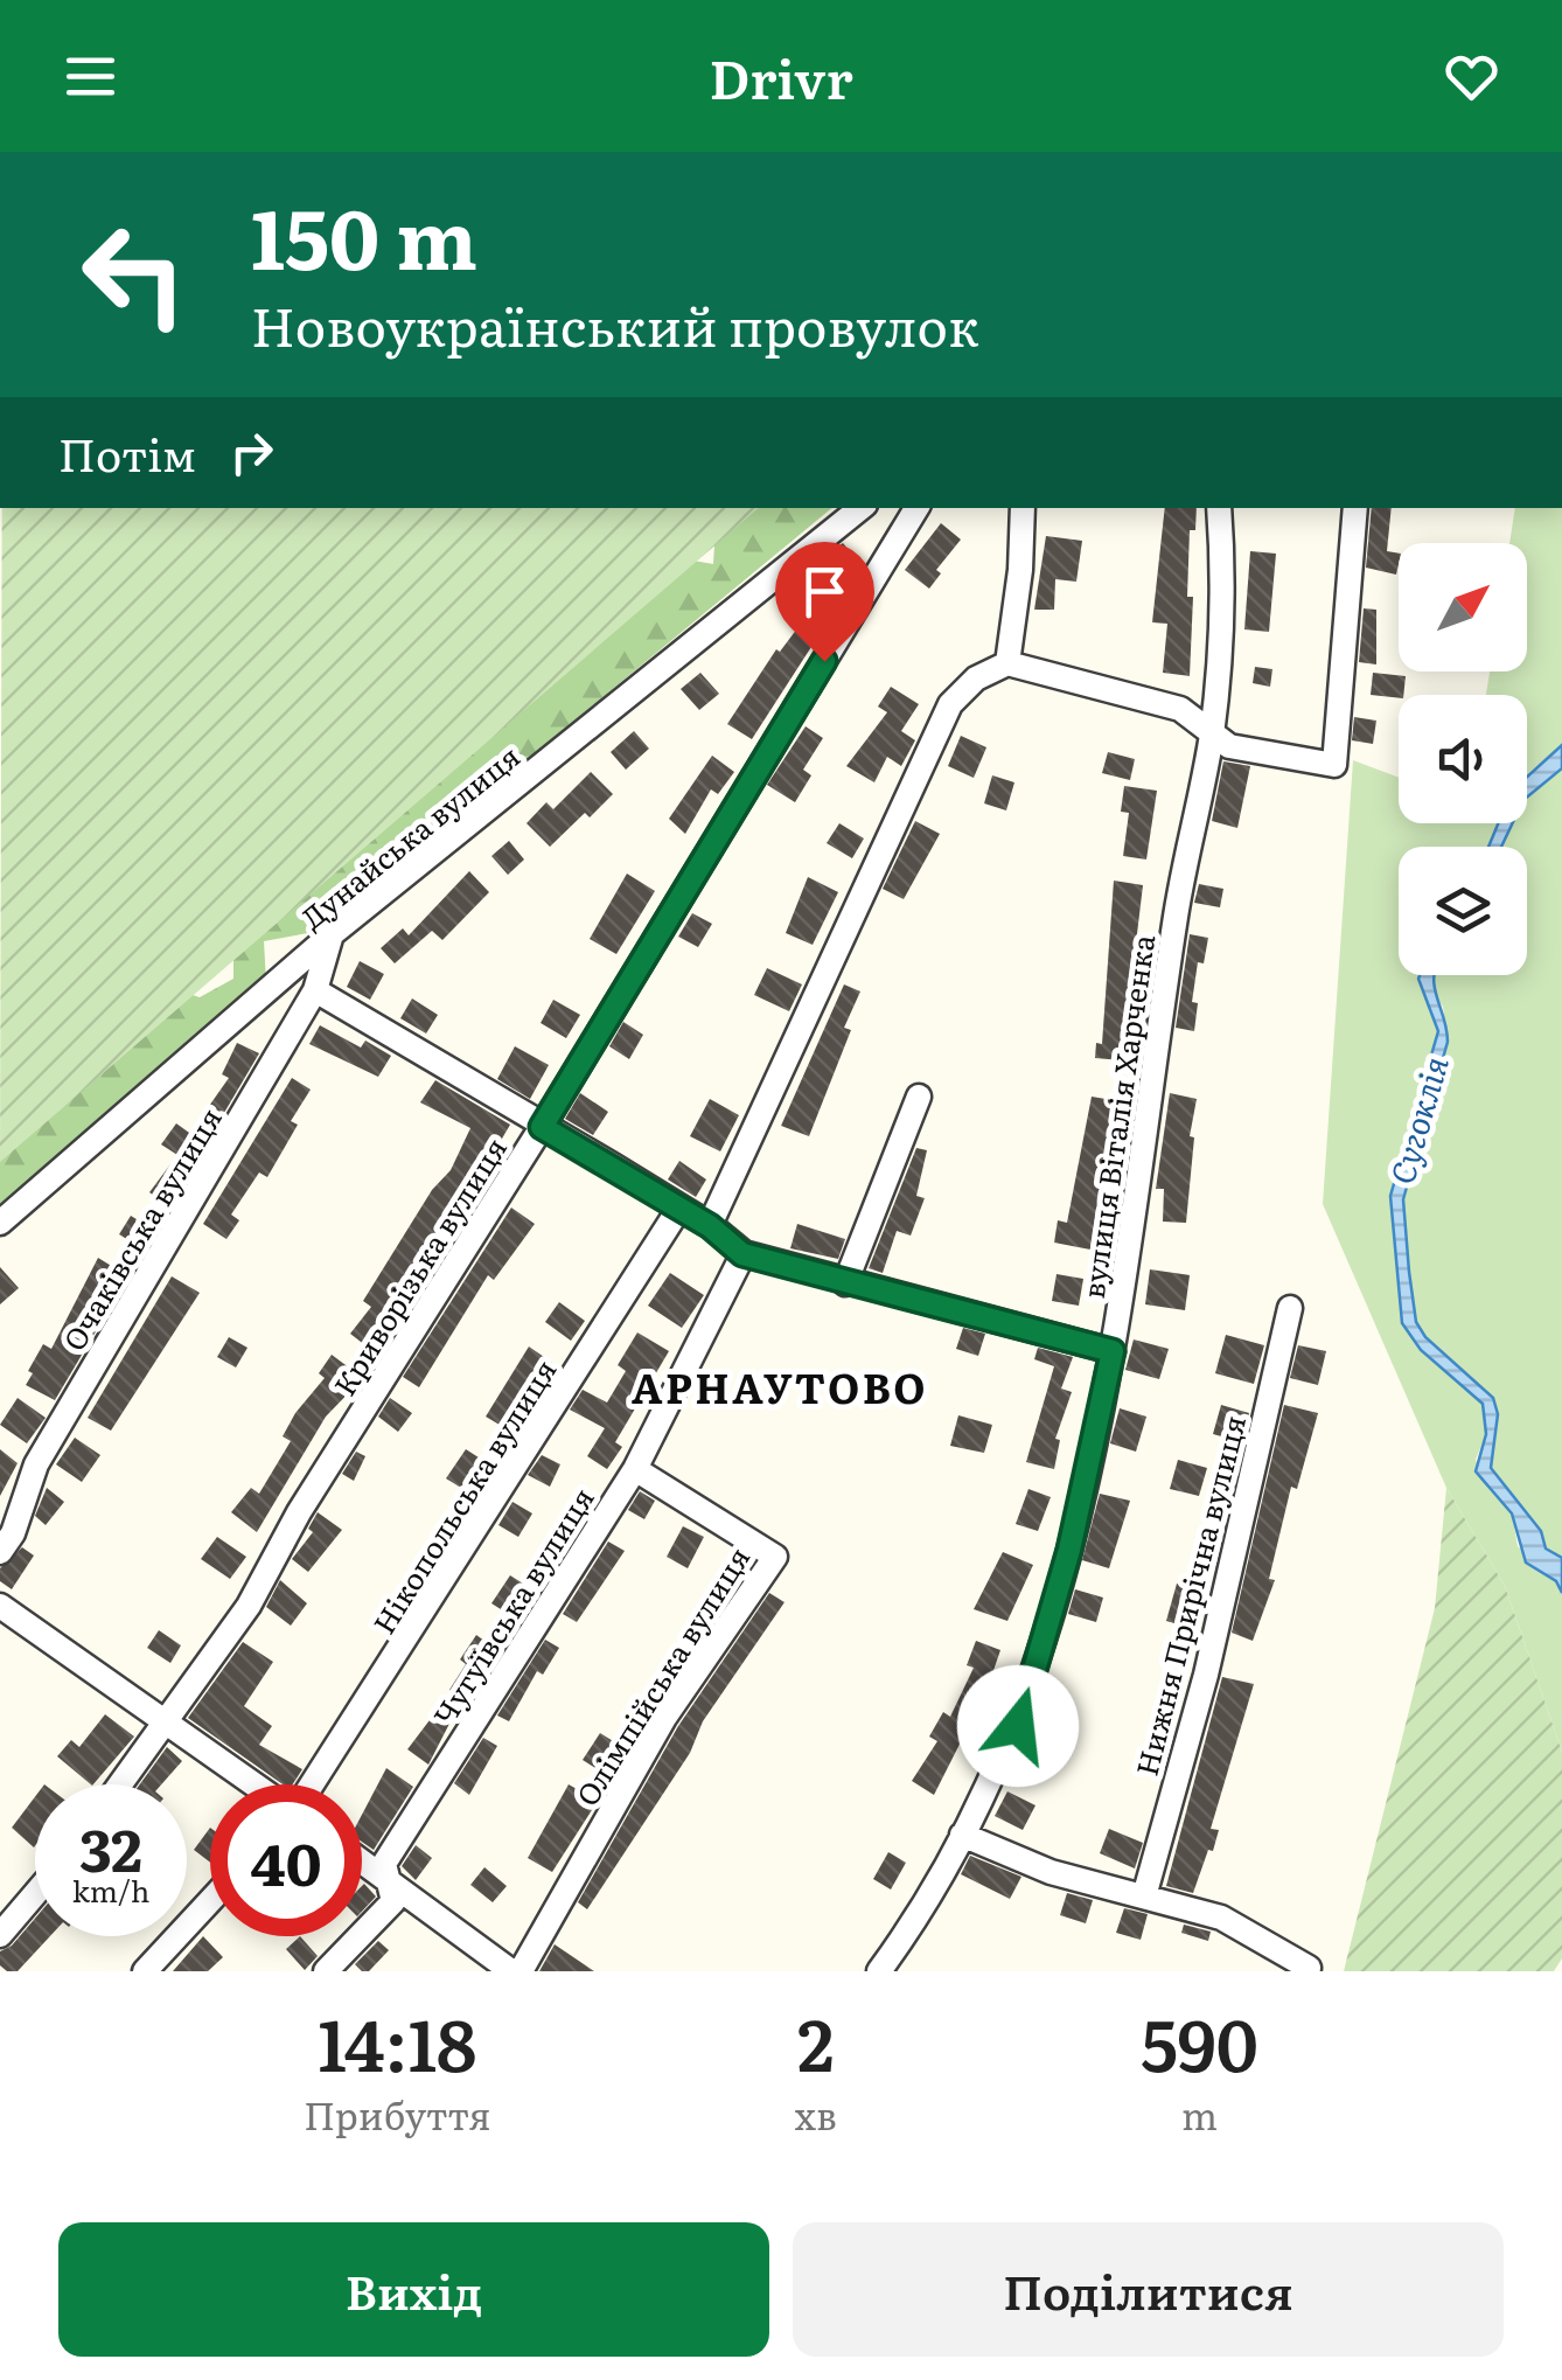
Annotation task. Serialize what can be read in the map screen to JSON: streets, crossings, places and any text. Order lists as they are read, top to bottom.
{
  "streets": {
    "street": [
      "Дунайська вулиця",
      "вулиця Віталія Харченка",
      "Очаківська вулиця",
      "Криворізька вулиця",
      "Нікопольська вулиця",
      "Нижня Прирічна вулиця",
      "Чугуївська вулиця",
      "Олімпійська вулиця"
    ]
  },
  "crossings": [
    ["Дунайська вулиця", "Очаківська вулиця"],
    ["Чугуївська вулиця", "Олімпійська вулиця"]
  ],
  "districts": ["АРНАУТОВО"],
  "water": ["Сугоклія"],
  "north": "top right",
  "page": {
    "header": "Drivr",
    "turn": ["150 m", "Новоукраїнський провулок"],
    "then": "Потім",
    "speed": "32 km/h",
    "limit": "40",
    "eta": [
      "14:18",
      "Прибуття",
      "2",
      "хв",
      "590",
      "m"
    ],
    "buttons": ["Вихід", "Поділитися"]
  }
}
